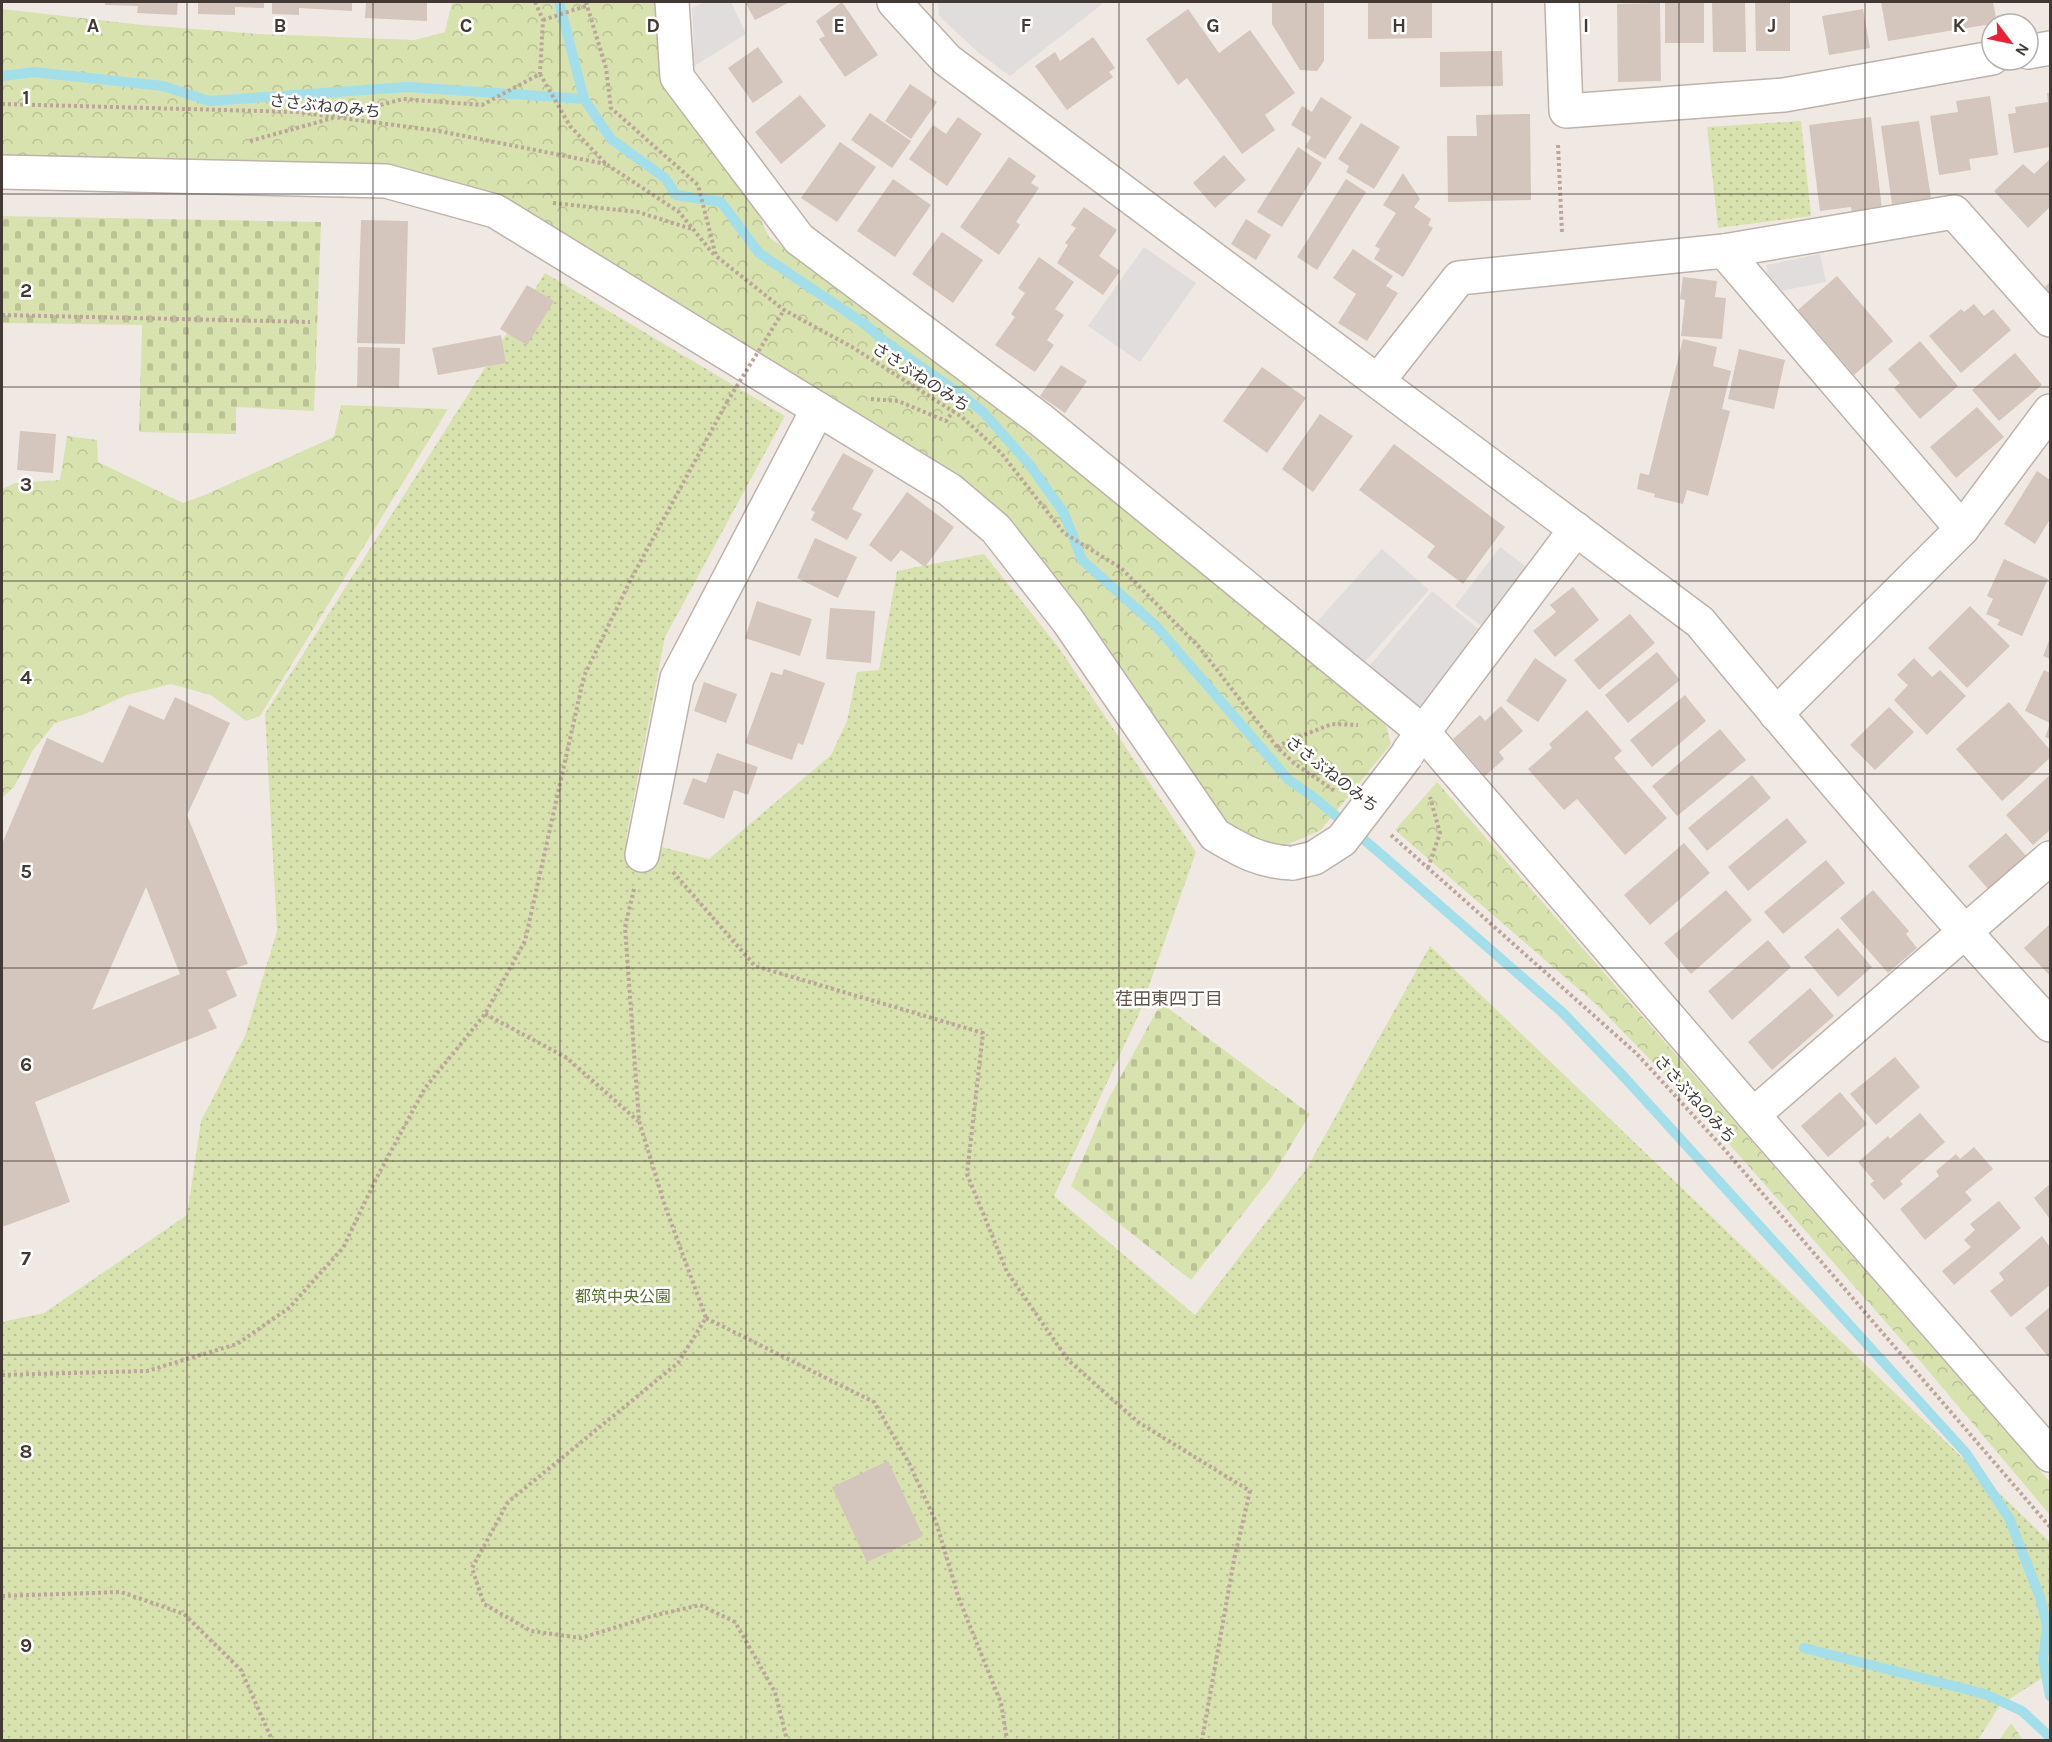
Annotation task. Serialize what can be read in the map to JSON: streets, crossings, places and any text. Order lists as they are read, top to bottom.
{
  "streets": {
    "path": ["ささぶねのみち"]
  },
  "districts": ["荏田東四丁目"],
  "parks": ["都筑中央公園"],
  "north": "bottom right",
  "grid": {
    "columns": [
      "A",
      "B",
      "C",
      "D",
      "E",
      "F",
      "G",
      "H",
      "I",
      "J",
      "K"
    ],
    "rows": [
      "1",
      "2",
      "3",
      "4",
      "5",
      "6",
      "7",
      "8",
      "9"
    ]
  }
}
